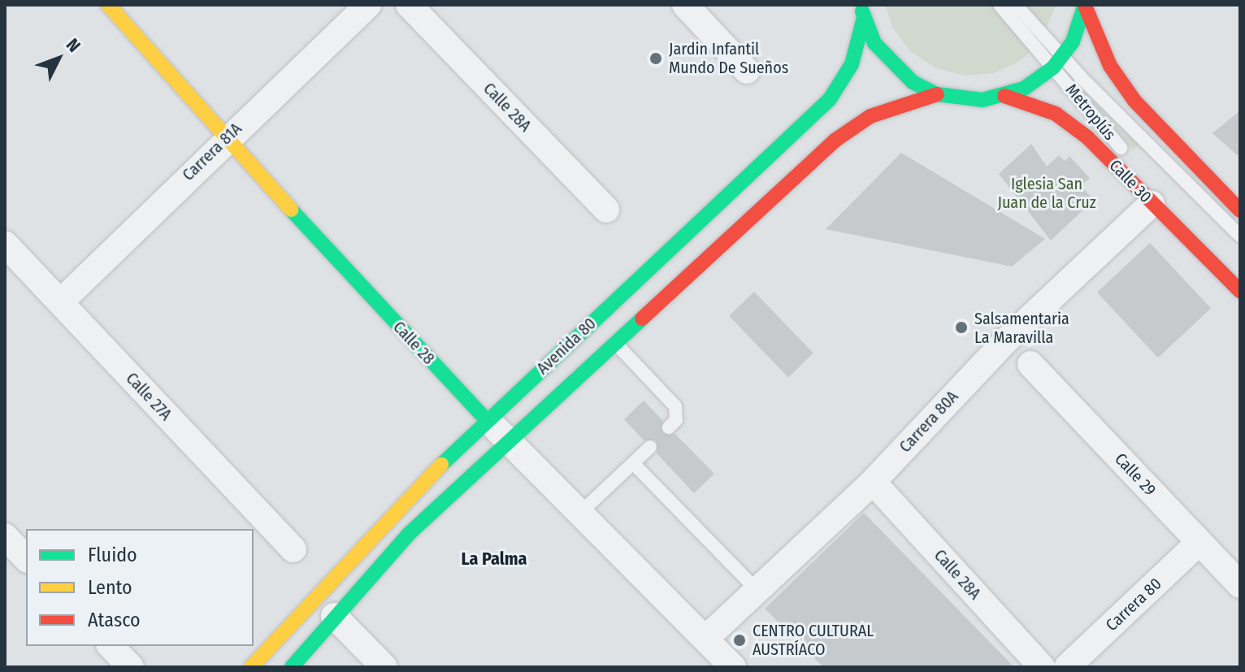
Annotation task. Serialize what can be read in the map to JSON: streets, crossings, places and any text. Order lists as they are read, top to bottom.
{
  "streets": {
    "main road": ["Calle 30", "Calle 28", "Avenida 80"],
    "street": [
      "Calle 28A",
      "Carrera 81A",
      "Calle 27A",
      "Carrera 80A",
      "Calle 29",
      "Carrera 80"
    ],
    "lane": ["Metroplús"]
  },
  "crossings": [
    ["Calle 28A", "Carrera 80A"],
    ["Carrera 81A", "Calle 28"],
    ["Carrera 81A", "Calle 27A"],
    ["Calle 30", "Carrera 80A"],
    ["Calle 28", "Avenida 80"],
    ["Calle 28", "Carrera 80A"],
    ["Calle 29", "Carrera 80"]
  ],
  "districts": ["La Palma"],
  "parks": ["Iglesia San Juan de la Cruz"],
  "places": ["Jardin Infantil Mundo De Sueños", "Salsamentaria La Maravilla", "CENTRO CULTURAL AUSTRÍACO"],
  "legend": ["Fluido", "Lento", "Atasco"],
  "north": "top right"
}
